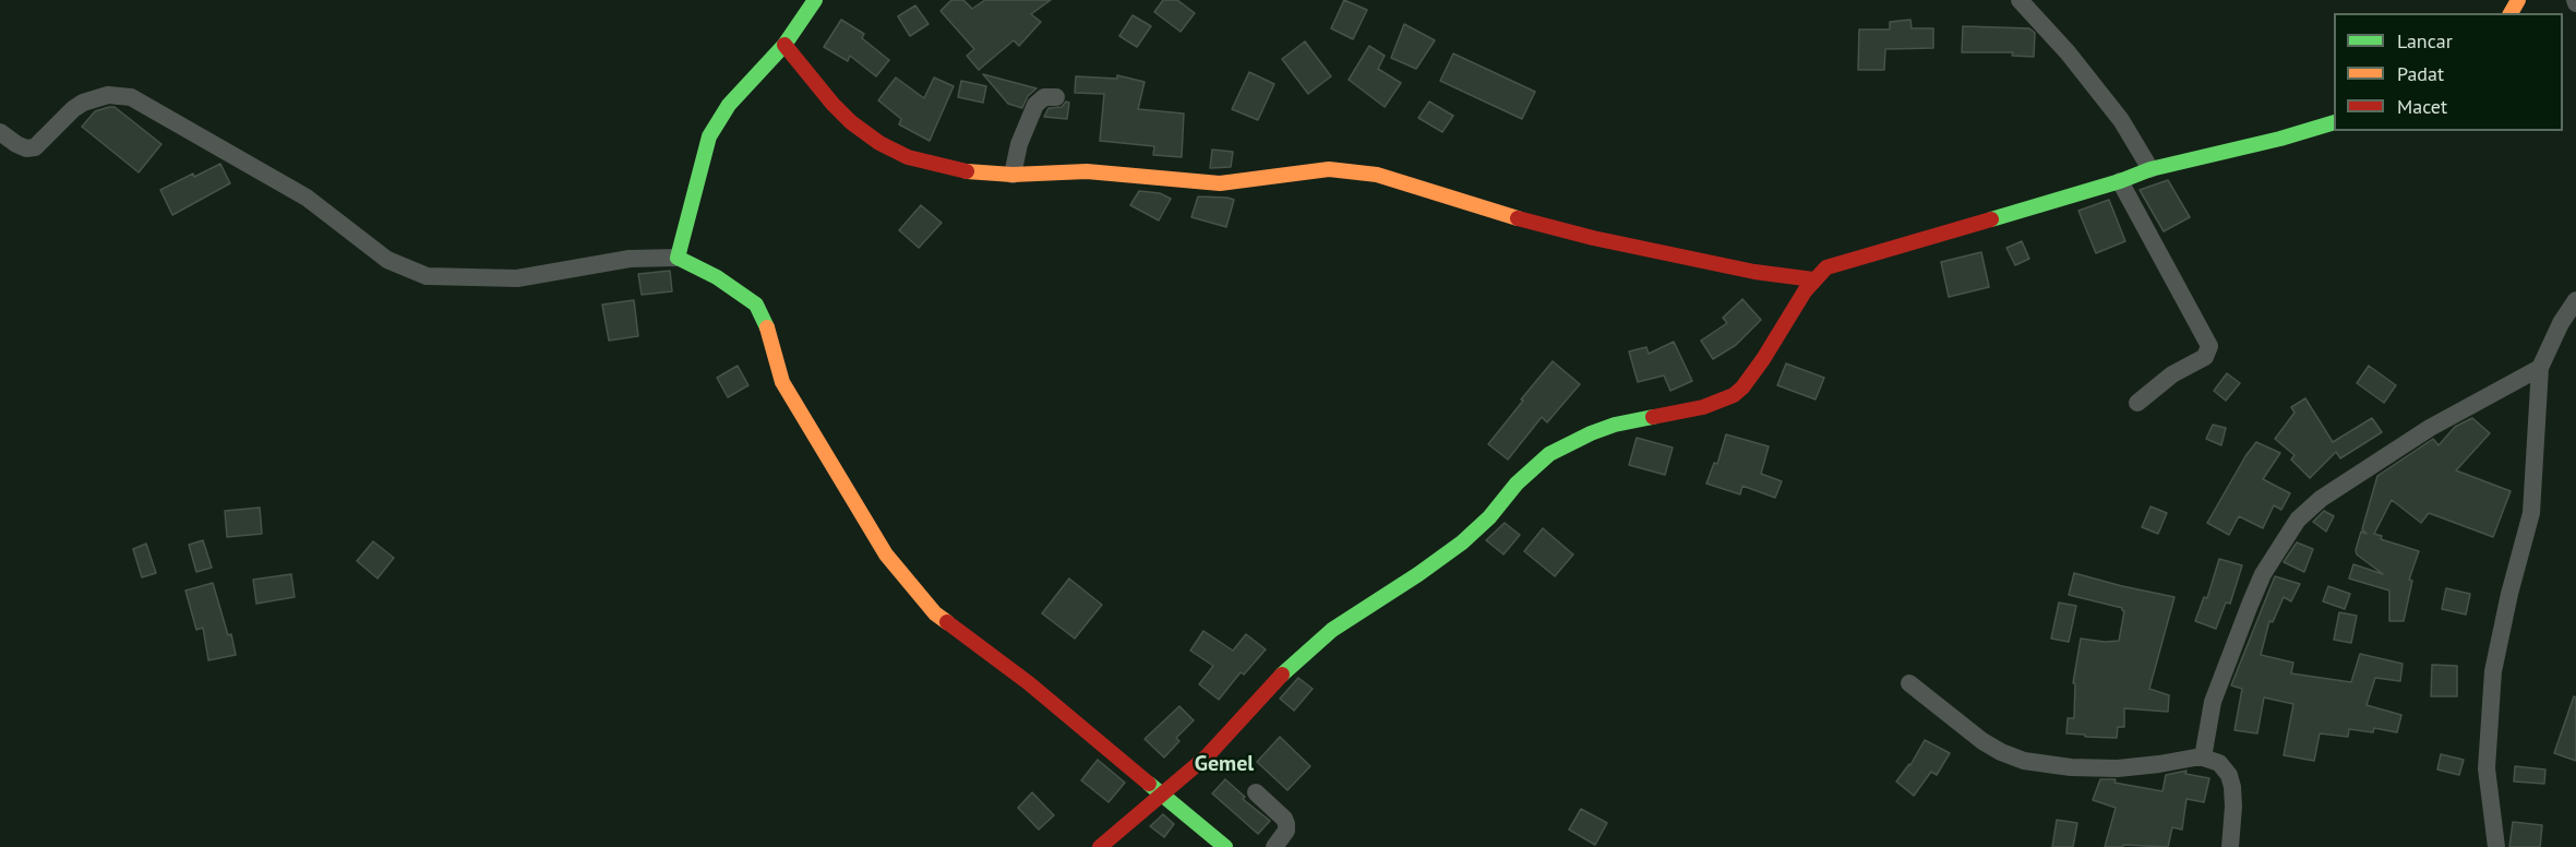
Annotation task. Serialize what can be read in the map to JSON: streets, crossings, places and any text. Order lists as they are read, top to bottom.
{
  "districts": ["Gemel"],
  "legend": ["Lancar", "Padat", "Macet"]
}
